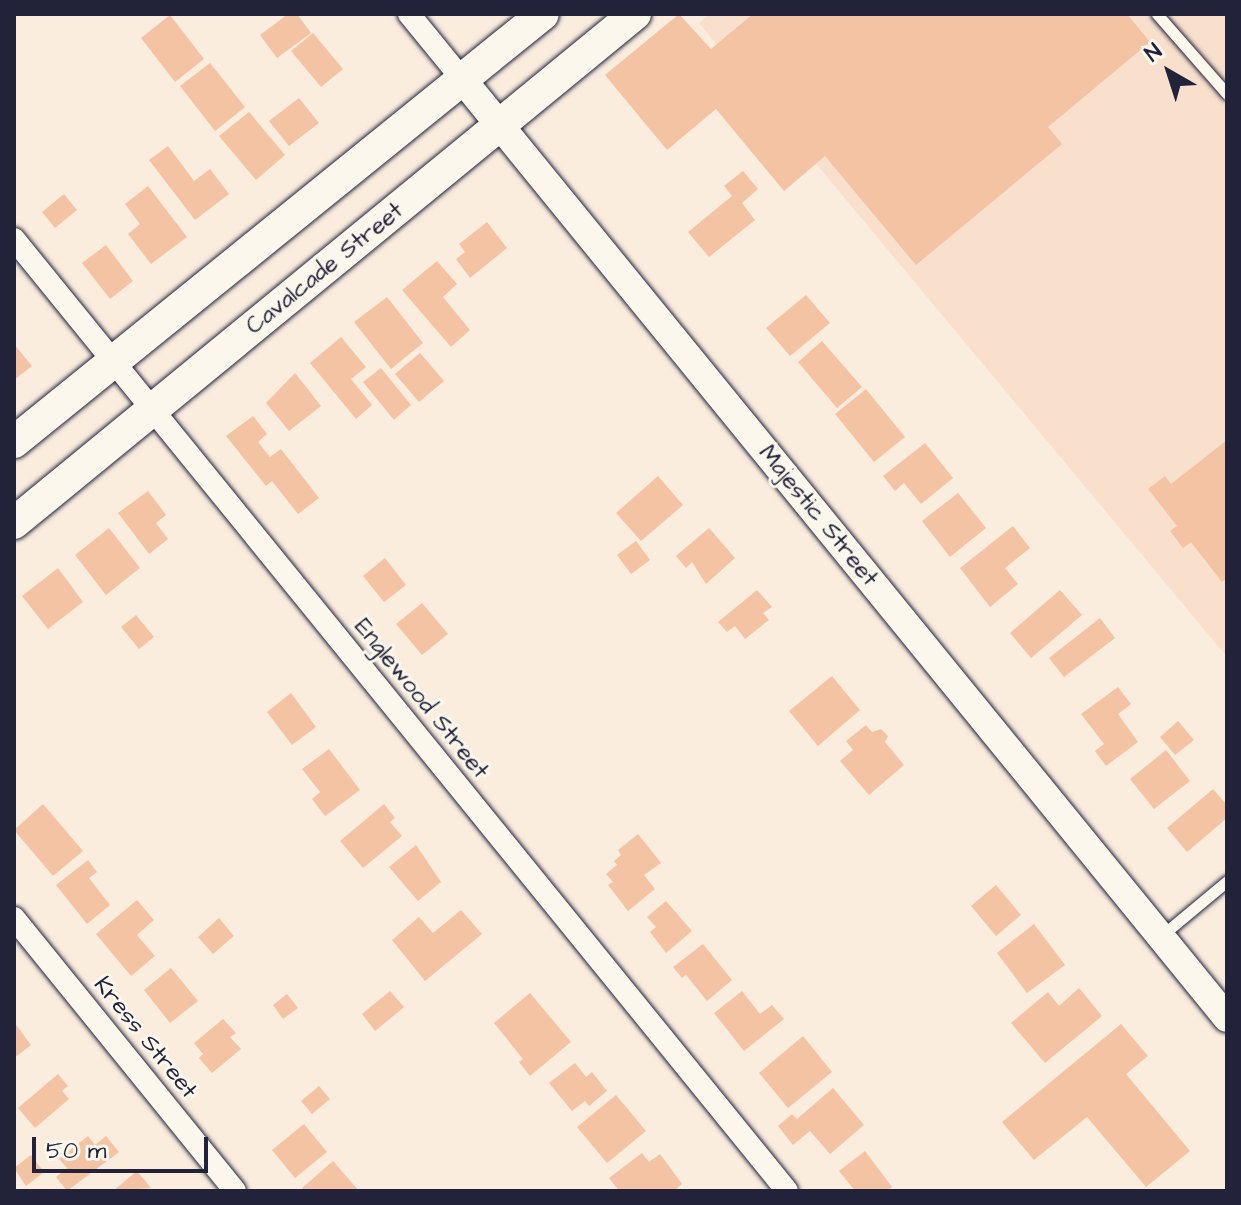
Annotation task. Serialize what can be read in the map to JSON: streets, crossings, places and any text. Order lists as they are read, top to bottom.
{
  "streets": {
    "main road": ["Cavalcade Street"],
    "street": ["Majestic Street", "Englewood Street", "Kress Street"]
  },
  "crossings": [
    ["Cavalcade Street", "Majestic Street"],
    ["Cavalcade Street", "Englewood Street"]
  ],
  "scale_bar": "50 m",
  "north": "top left"
}
